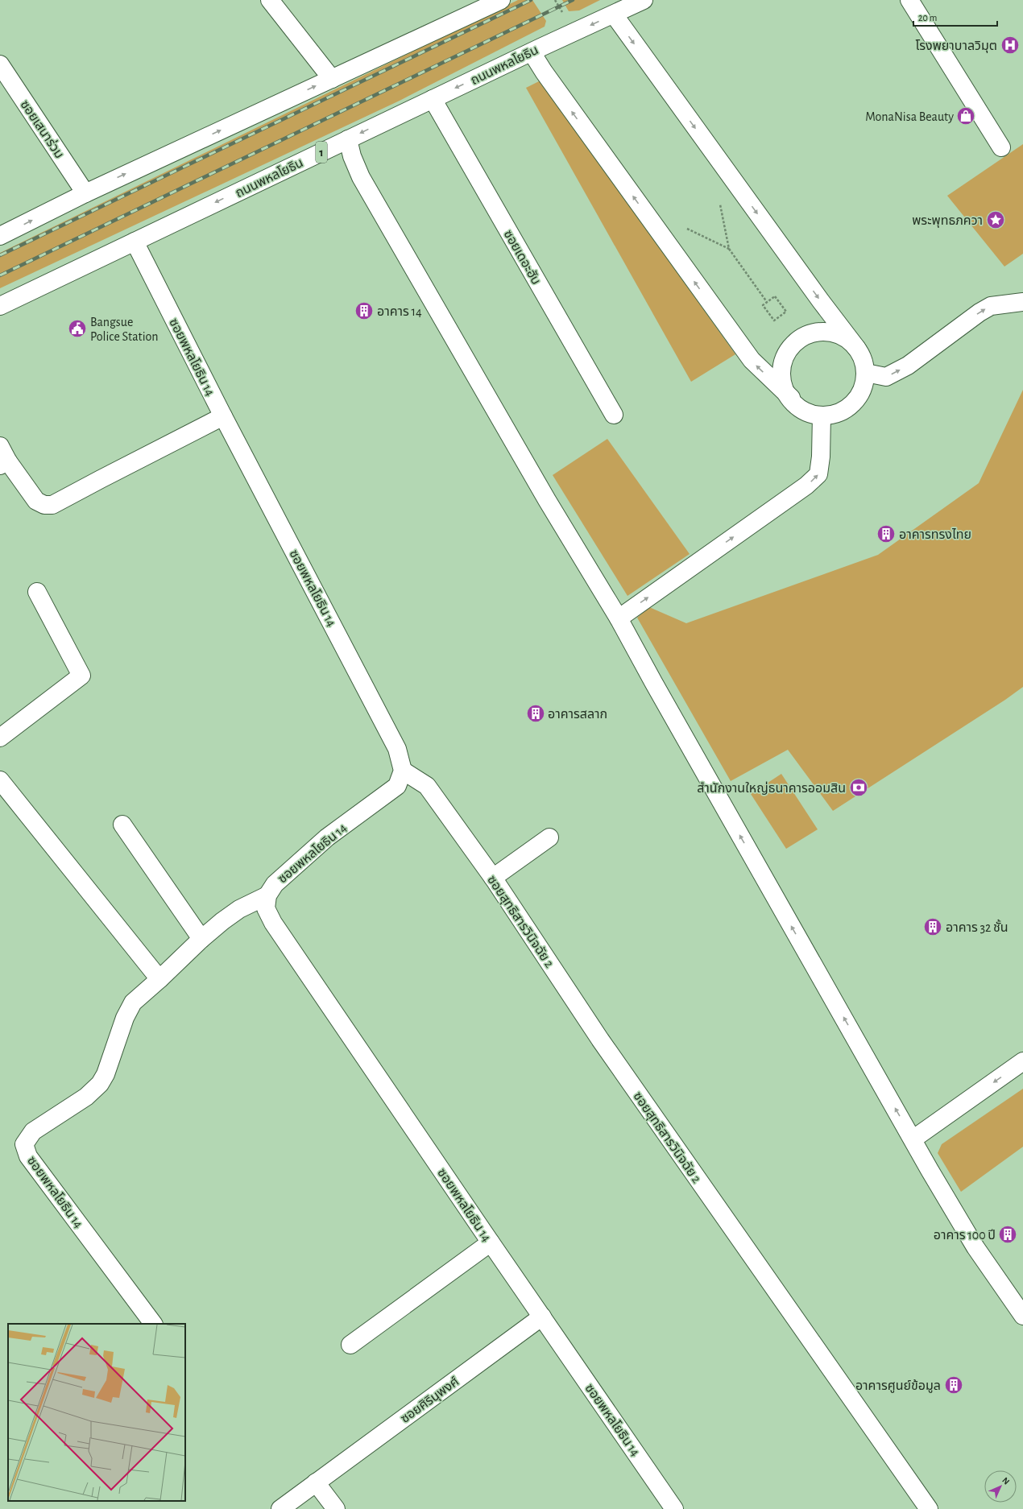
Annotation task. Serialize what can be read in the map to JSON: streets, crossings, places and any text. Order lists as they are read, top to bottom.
{
  "streets": {
    "street": [
      "ถนนพหลโยธิน",
      "ซอยเสนาร่วม",
      "1",
      "ซอยเดอะฮับ",
      "ซอยพหลโยธิน 14",
      "ซอยสุทธิสารวินิจฉัย 2",
      "ซอยศิรินุพงศ์"
    ]
  },
  "crossings": [
    ["ถนนพหลโยธิน", "ซอยเดอะฮับ"],
    ["ถนนพหลโยธิน", "ซอยพหลโยธิน 14"],
    ["ซอยพหลโยธิน 14", "ซอยสุทธิสารวินิจฉัย 2"],
    ["ซอยพหลโยธิน 14", "ซอยศิรินุพงศ์"]
  ],
  "places": {
    "hospital": ["โรงพยาบาลวิมุต"],
    "shop": ["MonaNisa Beauty"],
    "place": ["พระพุทธภควา"],
    "building": [
      "อาคาร 14",
      "อาคารทรงไทย",
      "อาคารสลาก",
      "อาคาร 32 ชั้น",
      "อาคาร 100 ปี",
      "อาคารศูนย์ข้อมูล"
    ],
    "public building": ["Bangsue Police Station"],
    "bank": ["สำนักงานใหญ่ธนาคารออมสิน"]
  },
  "scale_bar": "20 m",
  "north": "top right"
}
